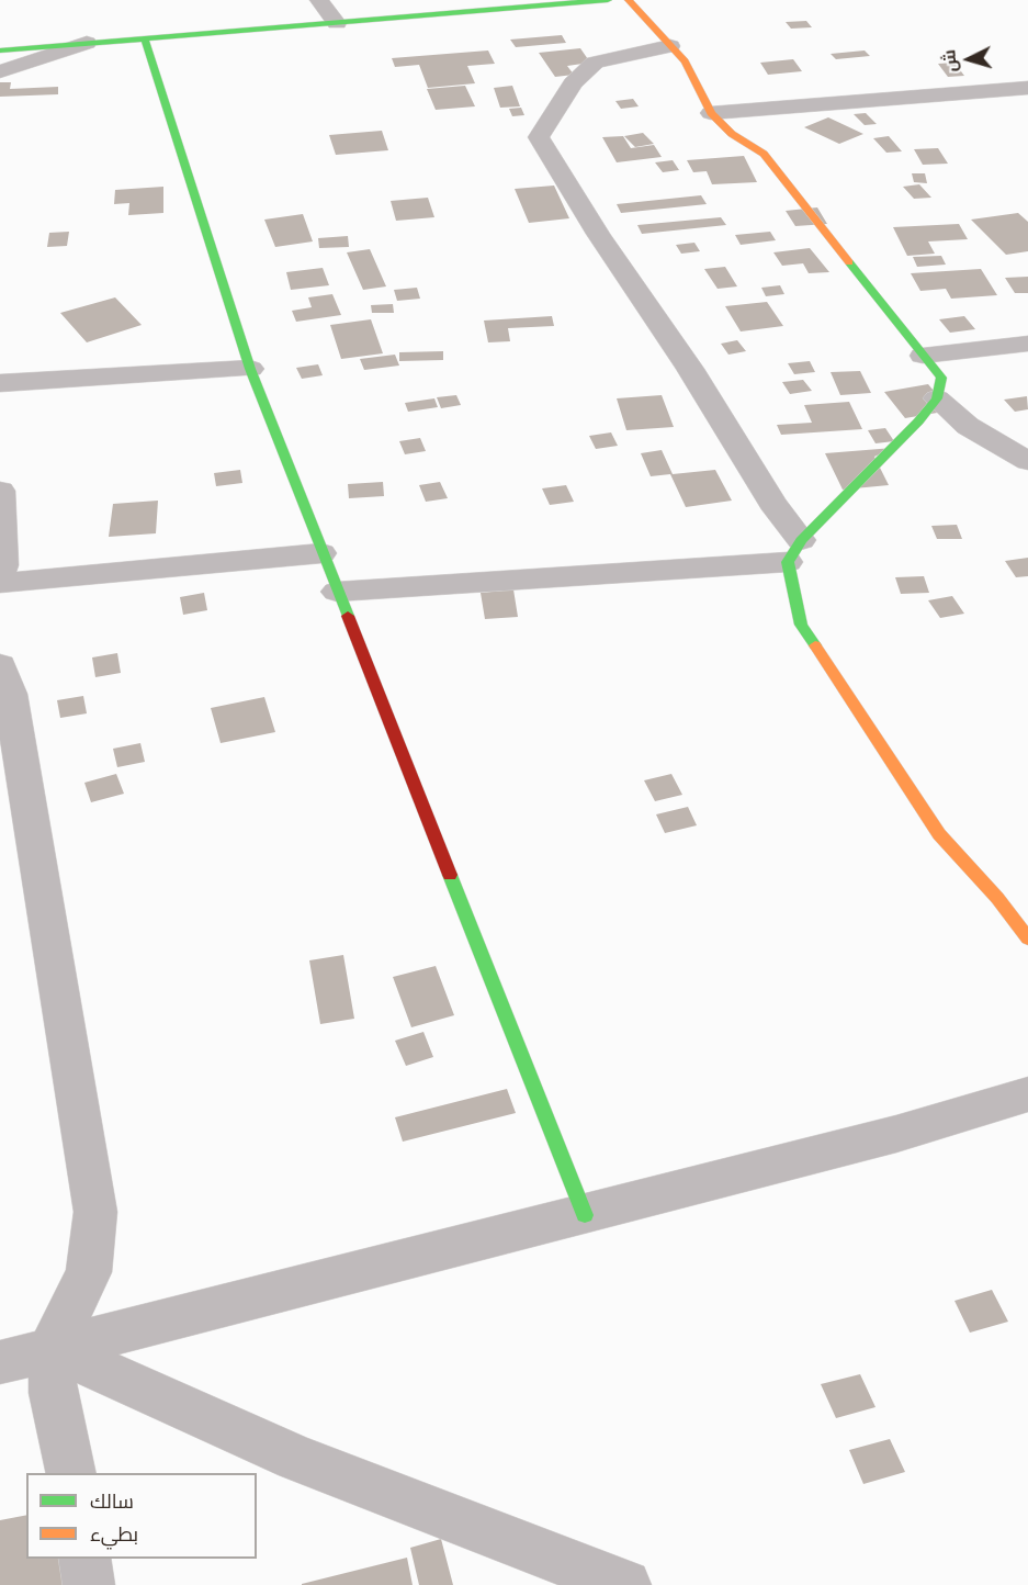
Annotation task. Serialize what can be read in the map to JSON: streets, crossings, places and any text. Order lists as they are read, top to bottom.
{
  "legend": ["سالك", "بطيء"],
  "north": "left"
}
